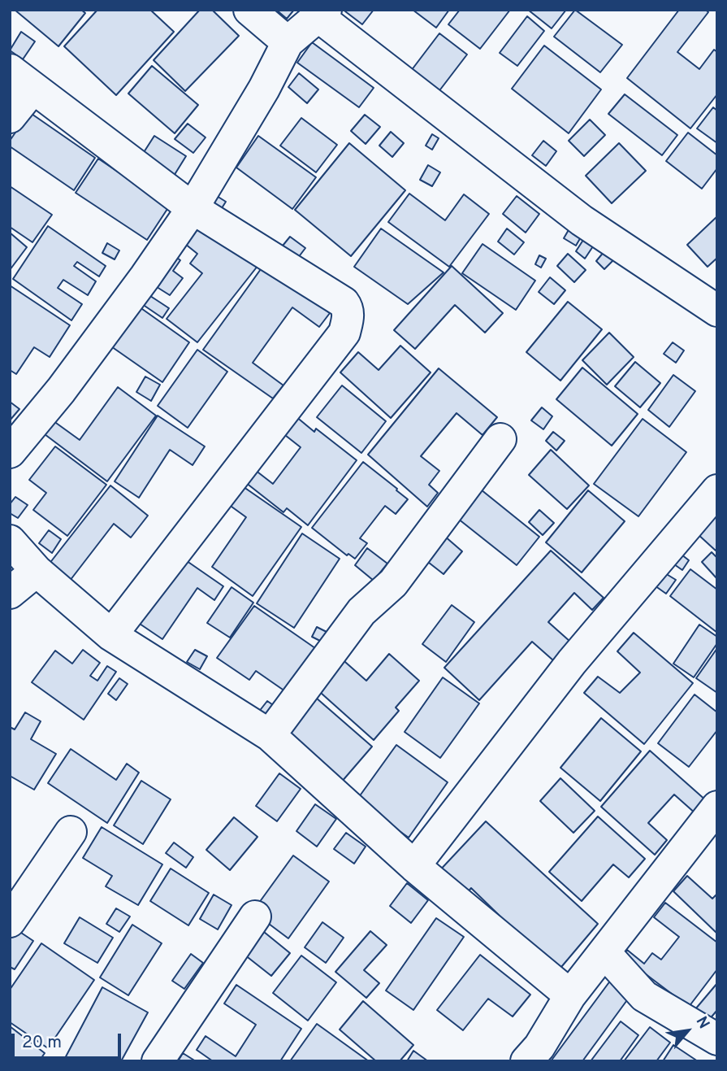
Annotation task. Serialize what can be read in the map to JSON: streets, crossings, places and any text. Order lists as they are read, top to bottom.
{
  "scale_bar": "20 m",
  "north": "top right"
}
